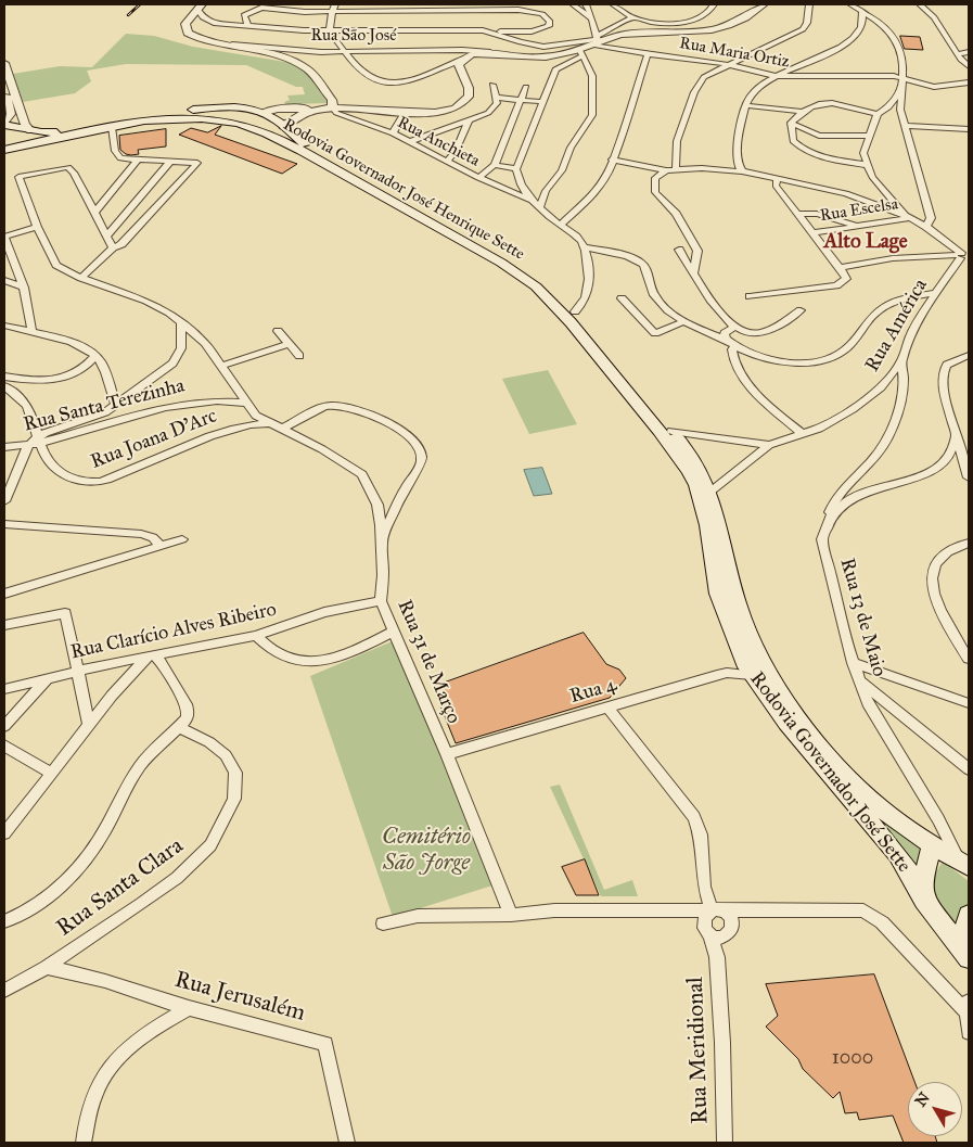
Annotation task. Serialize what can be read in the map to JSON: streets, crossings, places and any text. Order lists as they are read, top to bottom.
{
  "streets": {
    "main road": ["Rodovia Governador José Henrique Sette", "Rodovia Governador José Sette"],
    "street": [
      "Rua São José",
      "Rua Maria Ortiz",
      "Rua Anchieta",
      "Rua Escelsa",
      "Rua América",
      "Rua Santa Terezinha",
      "Rua Joana D'Arc",
      "Rua 13 de Maio",
      "Rua Clarício Alves Ribeiro",
      "Rua 31 de Março",
      "Rua 4",
      "Rua Santa Clara",
      "Rua Jerusalém",
      "Rua Meridional"
    ]
  },
  "crossings": [
    ["Rodovia Governador José Henrique Sette", "Rua América"],
    ["Rodovia Governador José Henrique Sette", "Rodovia Governador José Sette"],
    ["Rua América", "Rodovia Governador José Sette"],
    ["Rua Santa Terezinha", "Rua Joana D'Arc"],
    ["Rua Santa Terezinha", "Rua 31 de Março"],
    ["Rua Joana D'Arc", "Rua 31 de Março"],
    ["Rua 13 de Maio", "Rodovia Governador José Sette"],
    ["Rua Clarício Alves Ribeiro", "Rua 31 de Março"],
    ["Rua 31 de Março", "Rua 4"],
    ["Rua 4", "Rodovia Governador José Sette"],
    ["Rua Santa Clara", "Rua Jerusalém"]
  ],
  "districts": ["Alto Lage"],
  "parks": ["Cemitério São Jorge"],
  "house_numbers": ["1000"],
  "north": "top left"
}
